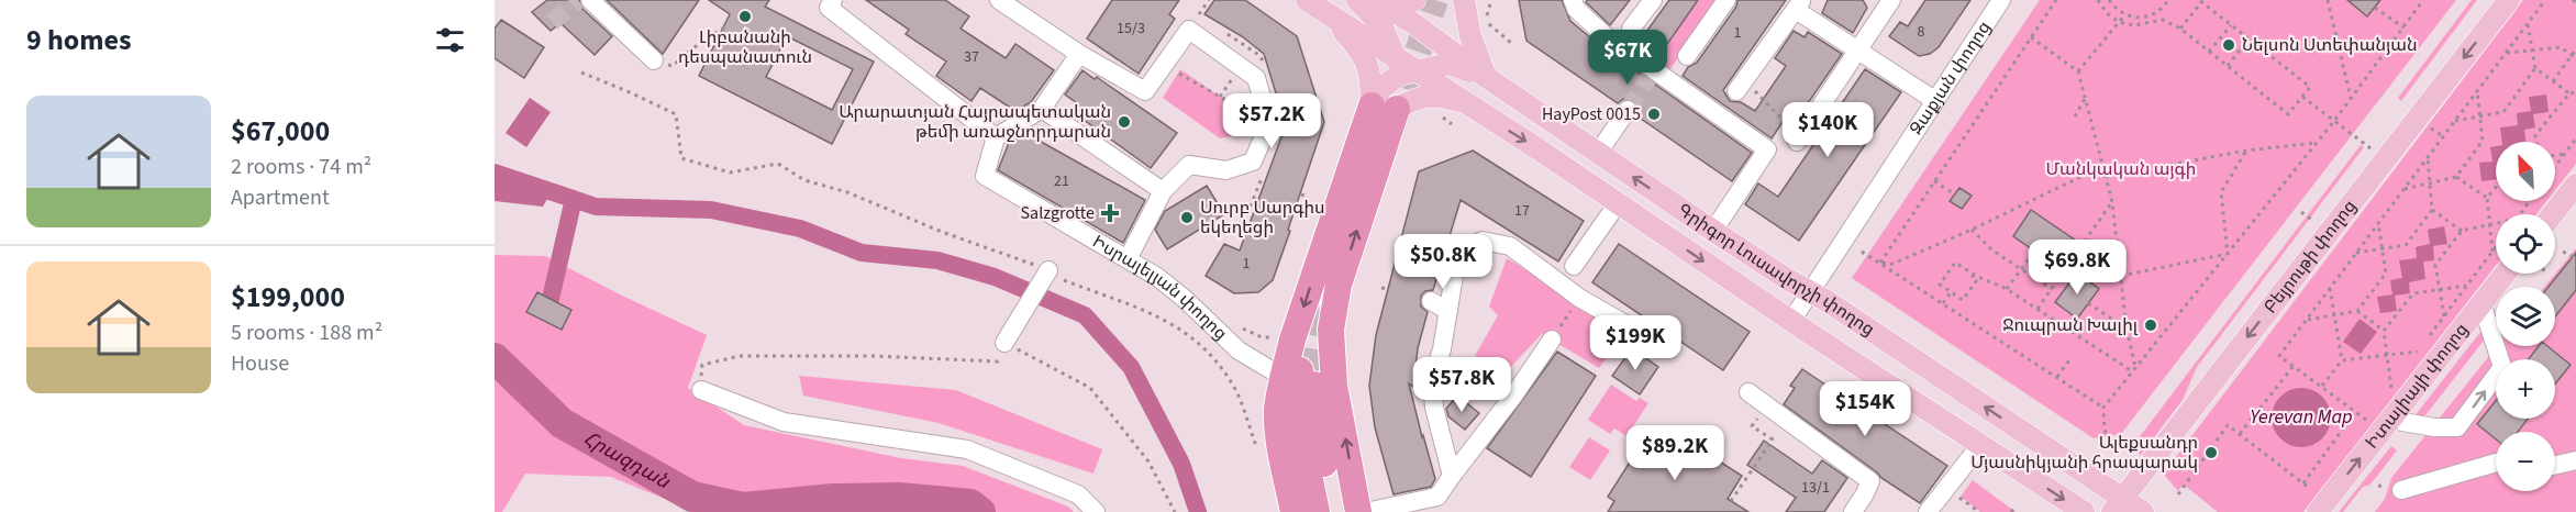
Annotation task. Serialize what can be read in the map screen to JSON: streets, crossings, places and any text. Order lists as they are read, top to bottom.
{
  "streets": {
    "main road": ["Բեյրութի փողոց", "Գրիգոր Լուսավորչի փողոց", "Իտալիայի փողոց"],
    "street": ["Զաքյան փողոց", "Իսրայելյան փողոց"]
  },
  "crossings": [
    ["Զաքյան փողոց", "Գրիգոր Լուսավորչի փողոց"],
    ["Բեյրութի փողոց", "Գրիգոր Լուսավորչի փողոց"]
  ],
  "one_way": ["Բեյրութի փողոց", "Իտալիայի փողոց"],
  "water": ["Yerevan Map", "Հրազդան"],
  "parks": ["Մանկական այգի"],
  "places": {
    "other": [
      "Լիբանանի դեսպանատուն",
      "Նելսոն Ստեփանյան",
      "HayPost 0015",
      "Արարատյան Հայրապետական թեմի առաջնորդարան",
      "Սուրբ Սարգիս եկեղեցի",
      "Ջուպրան Խալիլ",
      "Ալեքսանդր Մյասնիկյանի հրապարակ"
    ],
    "health": ["Salzgrotte"]
  },
  "house_numbers": [
    "15/3",
    "8",
    "1",
    "37",
    "21",
    "17",
    "1",
    "13/1"
  ],
  "north": "top left",
  "page": {
    "heading": "9 homes",
    "price": [
      "$67K",
      "$57.2K",
      "$140K",
      "$50.8K",
      "$69.8K",
      "$199K",
      "$57.8K",
      "$154K",
      "$89.2K"
    ],
    "list": [
      {
        "name": "$67,000",
        "note": "2 rooms · 74 m² · Apartment"
      },
      {
        "name": "$199,000",
        "note": "5 rooms · 188 m² · House"
      }
    ],
    "map_buttons": ["+", "−"]
  }
}
